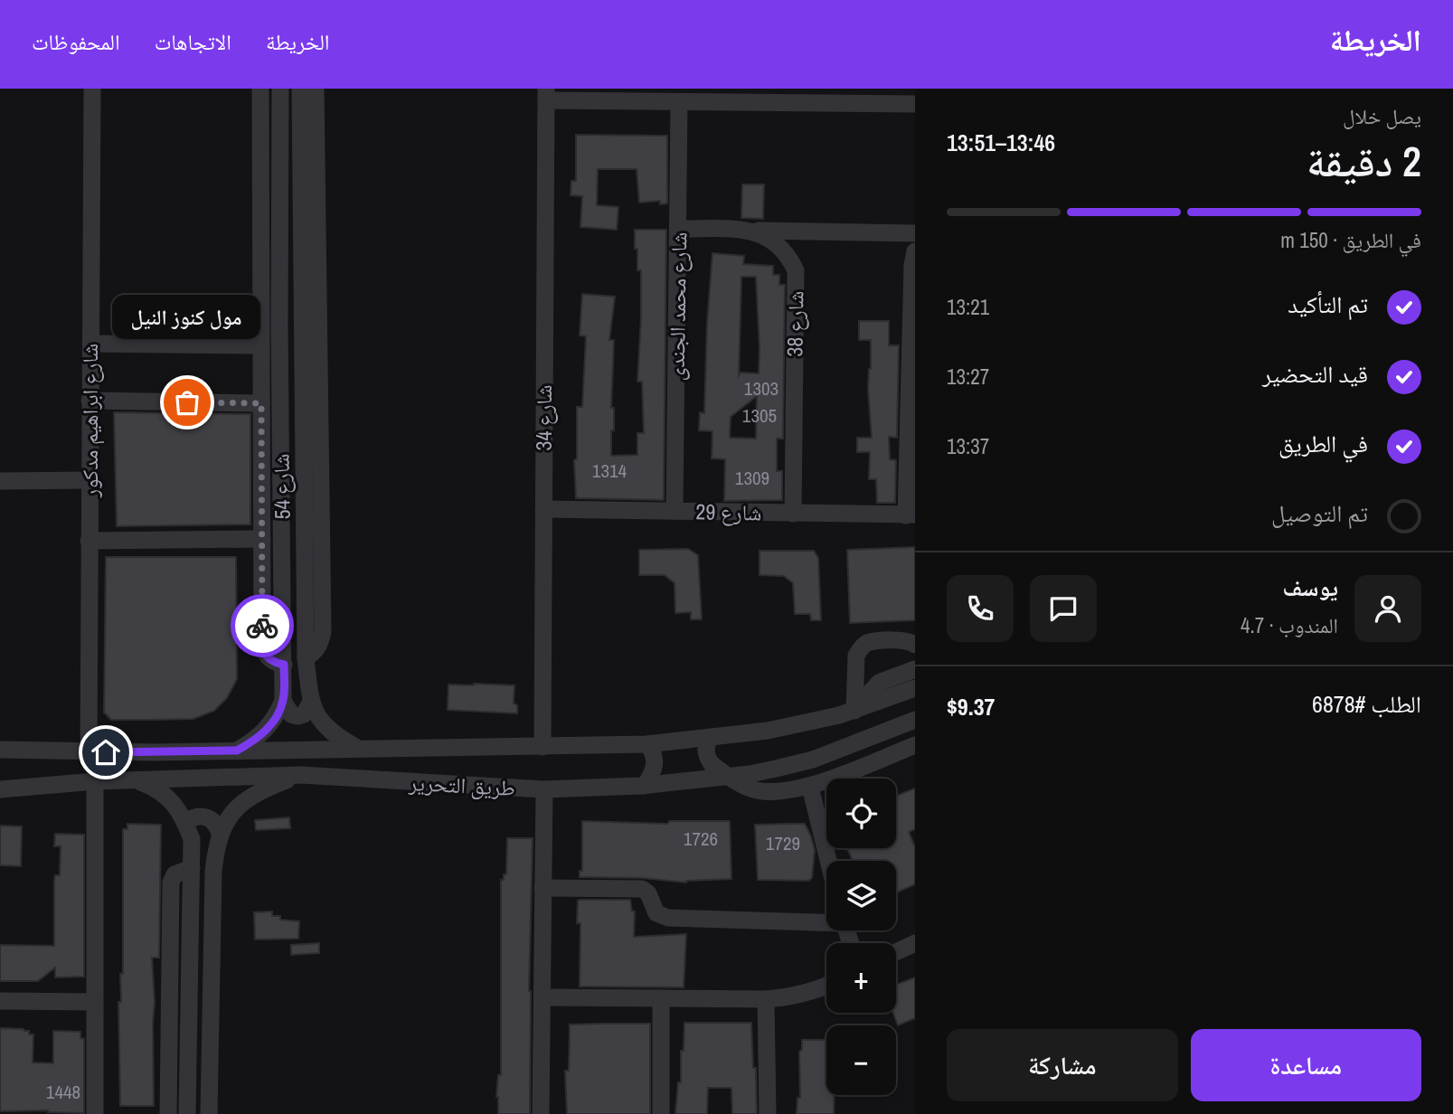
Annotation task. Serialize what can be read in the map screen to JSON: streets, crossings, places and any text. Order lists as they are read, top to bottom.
{
  "streets": {
    "street": [
      "شارع محمد الجندى",
      "شارع 38",
      "شارع 34",
      "شارع ابراهيم مدكور",
      "شارع 54",
      "شارع 29",
      "طريق التحرير"
    ]
  },
  "crossings": [
    ["شارع محمد الجندى", "شارع 38"],
    ["شارع محمد الجندى", "شارع 29"],
    ["شارع 38", "شارع 29"],
    ["شارع 34", "شارع 29"],
    ["شارع 34", "طريق التحرير"],
    ["شارع ابراهيم مدكور", "طريق التحرير"],
    ["شارع 54", "طريق التحرير"]
  ],
  "places": ["مول كنوز النيل"],
  "house_numbers": [
    "1303",
    "1305",
    "1314",
    "1309",
    "1726",
    "1729",
    "1448"
  ],
  "page": {
    "header": "الخريطة",
    "nav": ["الخريطة", "الاتجاهات", "المحفوظات"],
    "heading": ["2 دقيقة", "يصل خلال", "13:46–13:51"],
    "panel": [
      "يوسف",
      "المندوب · 4.7",
      "الطلب #6878",
      "$9.37"
    ],
    "bar": "في الطريق · 150 m",
    "list": [
      ["تم التأكيد", "13:21"],
      ["قيد التحضير", "13:27"],
      ["في الطريق", "13:37"],
      "تم التوصيل"
    ],
    "bubble": "مول كنوز النيل",
    "map_buttons": ["+", "−"],
    "buttons": ["مساعدة", "مشاركة"]
  }
}
